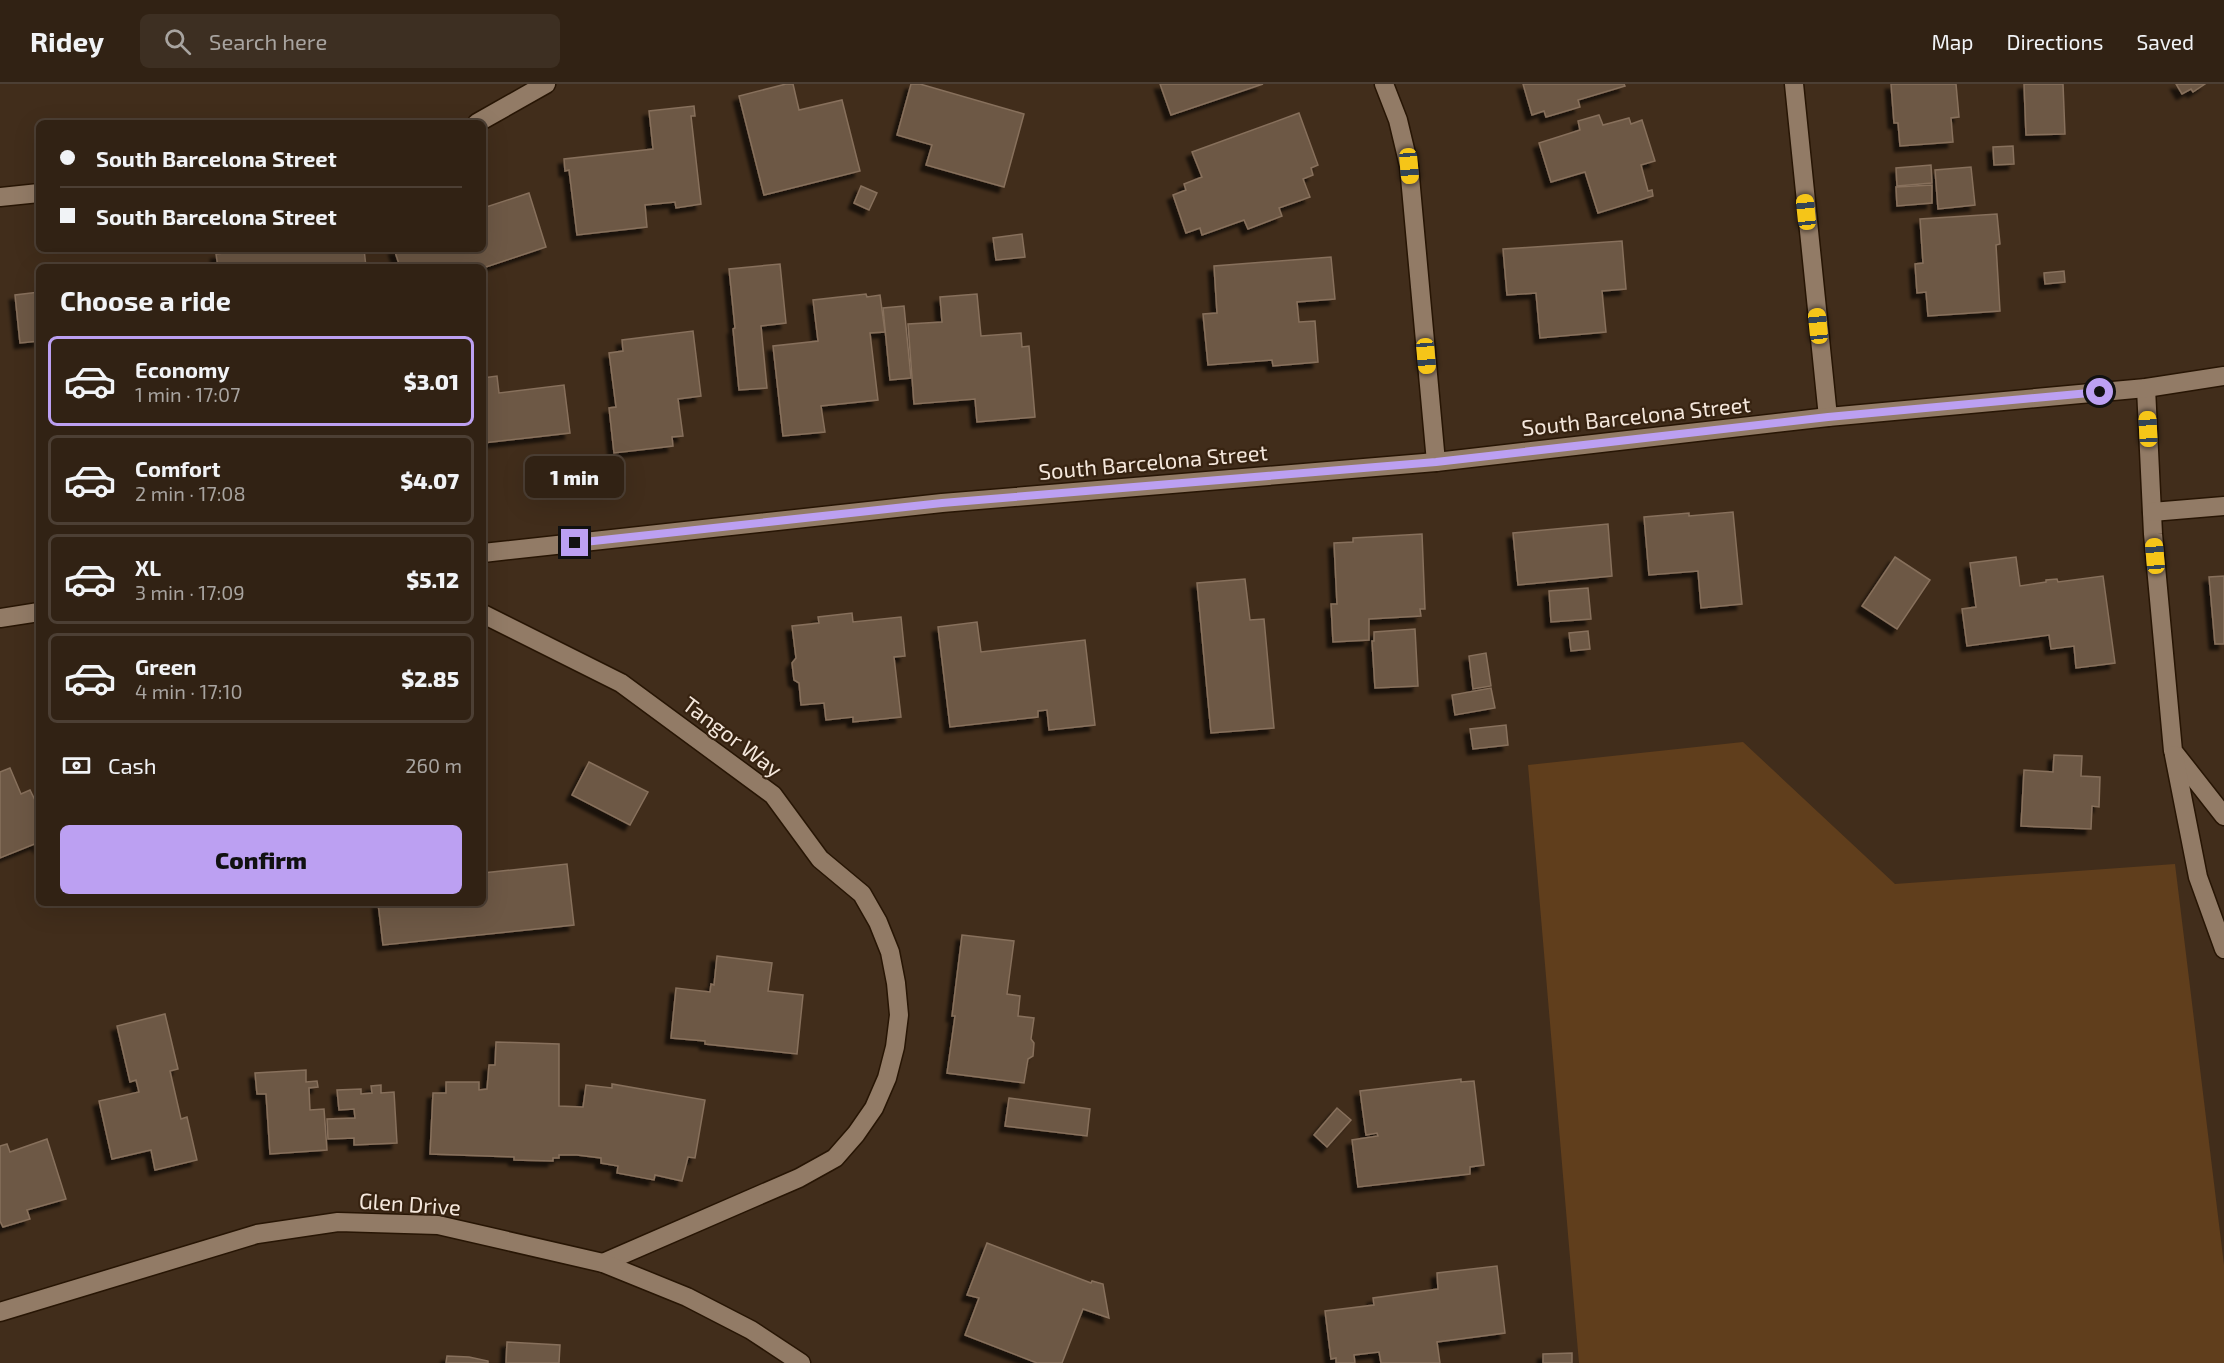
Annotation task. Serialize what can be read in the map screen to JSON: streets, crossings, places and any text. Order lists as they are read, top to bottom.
{
  "streets": {
    "street": ["South Barcelona Street", "Tangor Way", "Glen Drive"]
  },
  "crossings": [
    ["Tangor Way", "Glen Drive"]
  ],
  "page": {
    "header": "Ridey",
    "search": "Search here",
    "nav": ["Map", "Directions", "Saved"],
    "banner": ["South Barcelona Street", "South Barcelona Street"],
    "heading": "Choose a ride",
    "list": [
      {
        "name": "Economy",
        "note": "1 min · 17:07",
        "value": "$3.01"
      },
      {
        "name": "Comfort",
        "note": "2 min · 17:08",
        "value": "$4.07"
      },
      {
        "name": "XL",
        "note": "3 min · 17:09",
        "value": "$5.12"
      },
      {
        "name": "Green",
        "note": "4 min · 17:10",
        "value": "$2.85"
      }
    ],
    "bubble": "1 min",
    "pay": ["Cash", "260 m"],
    "buttons": "Confirm"
  }
}
